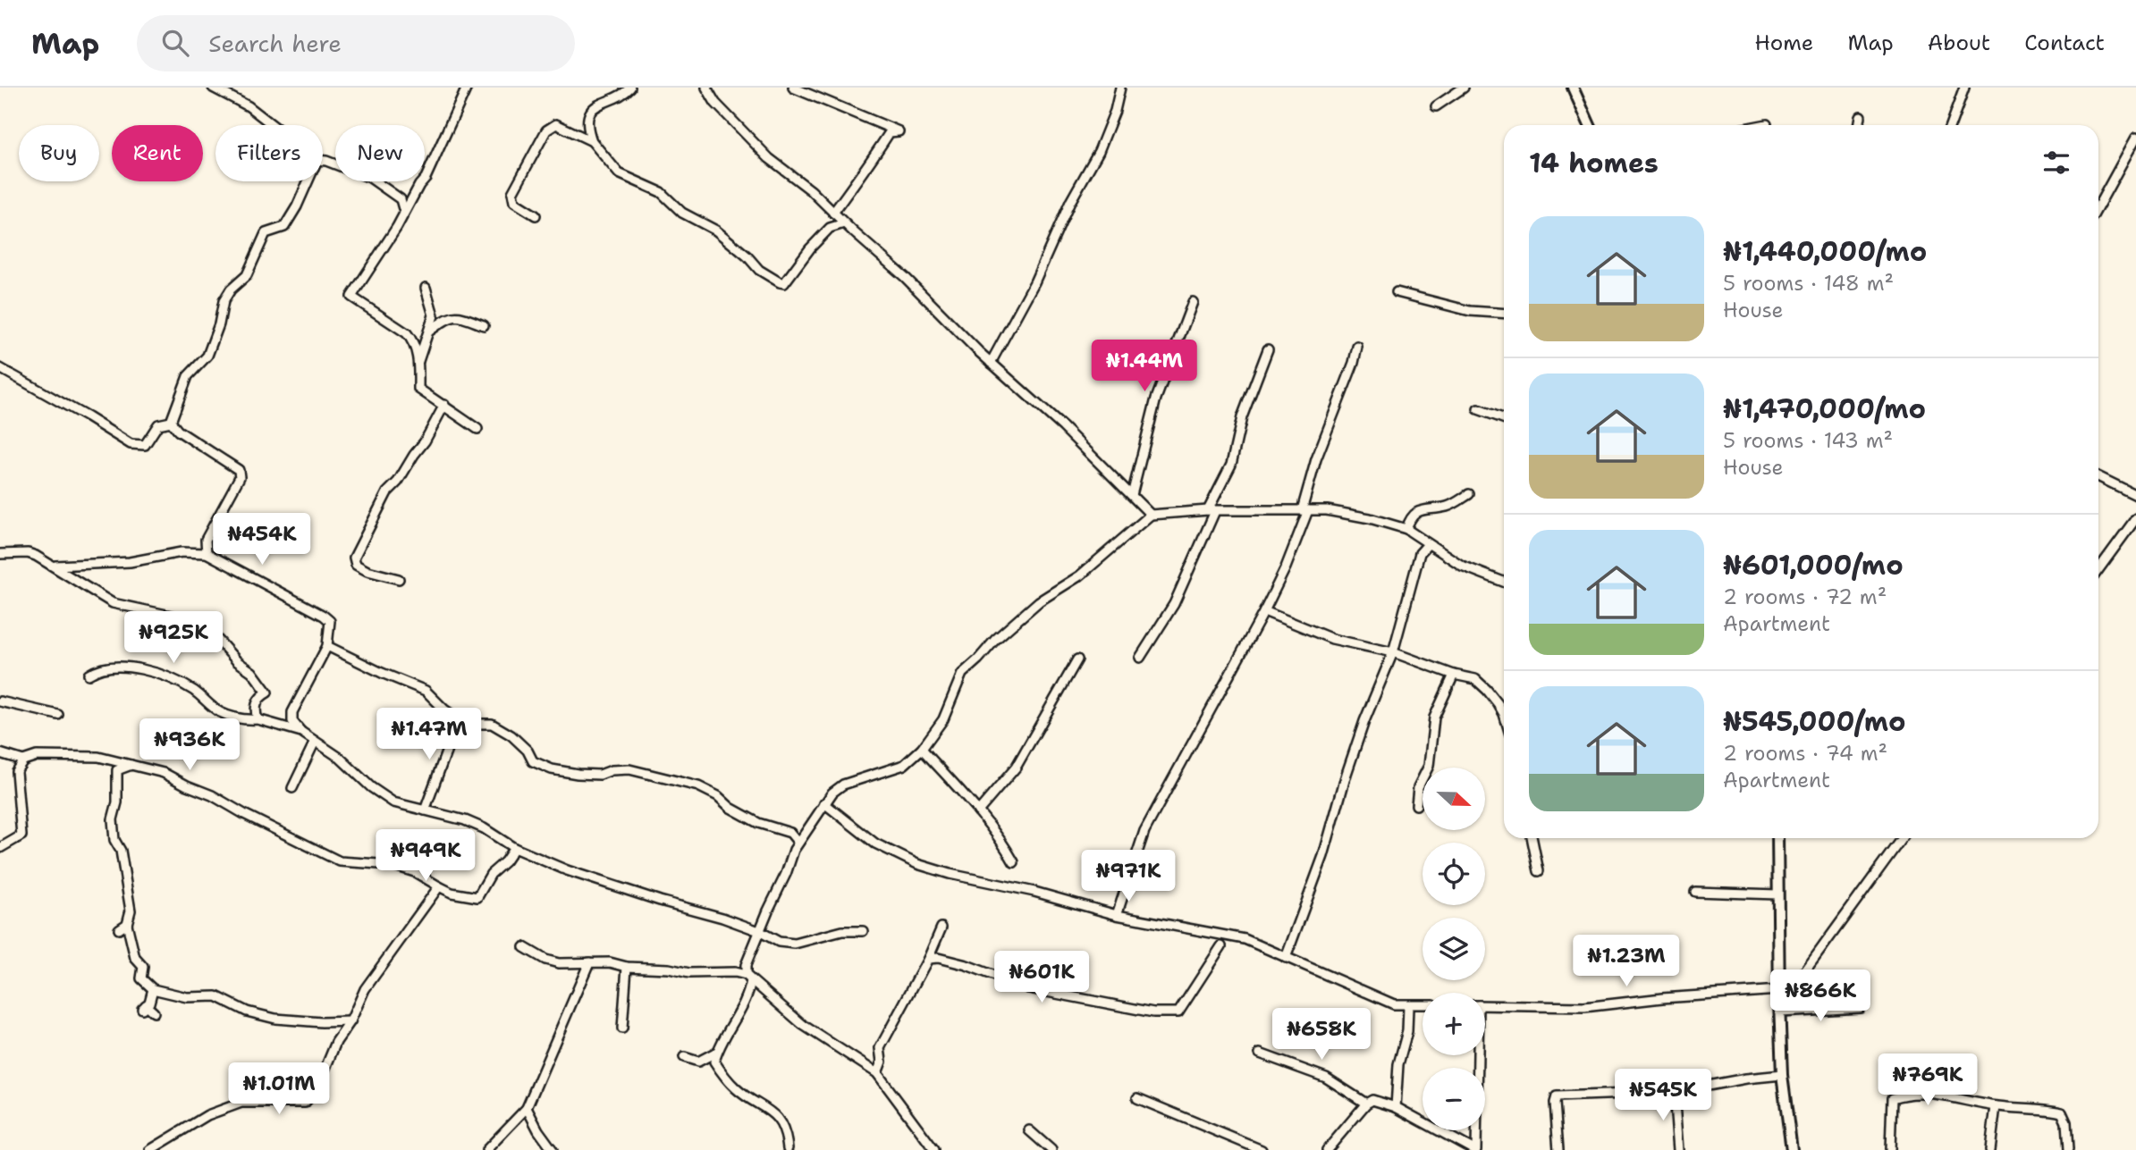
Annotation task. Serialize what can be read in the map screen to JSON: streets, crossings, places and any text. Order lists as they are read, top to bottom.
{
  "north": "right",
  "page": {
    "header": "Map",
    "search": "Search here",
    "nav": [
      "Home",
      "Map",
      "About",
      "Contact"
    ],
    "chip": [
      "Buy",
      "Rent",
      "Filters",
      "New"
    ],
    "heading": "14 homes",
    "list": [
      {
        "name": "₦1,440,000/mo",
        "note": "5 rooms · 148 m² · House"
      },
      {
        "name": "₦1,470,000/mo",
        "note": "5 rooms · 143 m² · House"
      },
      {
        "name": "₦601,000/mo",
        "note": "2 rooms · 72 m² · Apartment"
      },
      {
        "name": "₦545,000/mo",
        "note": "2 rooms · 74 m² · Apartment"
      }
    ],
    "price": [
      "₦1.44M",
      "₦454K",
      "₦925K",
      "₦1.47M",
      "₦936K",
      "₦949K",
      "₦971K",
      "₦1.23M",
      "₦601K",
      "₦866K",
      "₦658K",
      "₦769K",
      "₦1.01M",
      "₦545K"
    ],
    "map_buttons": ["+", "−"]
  }
}
